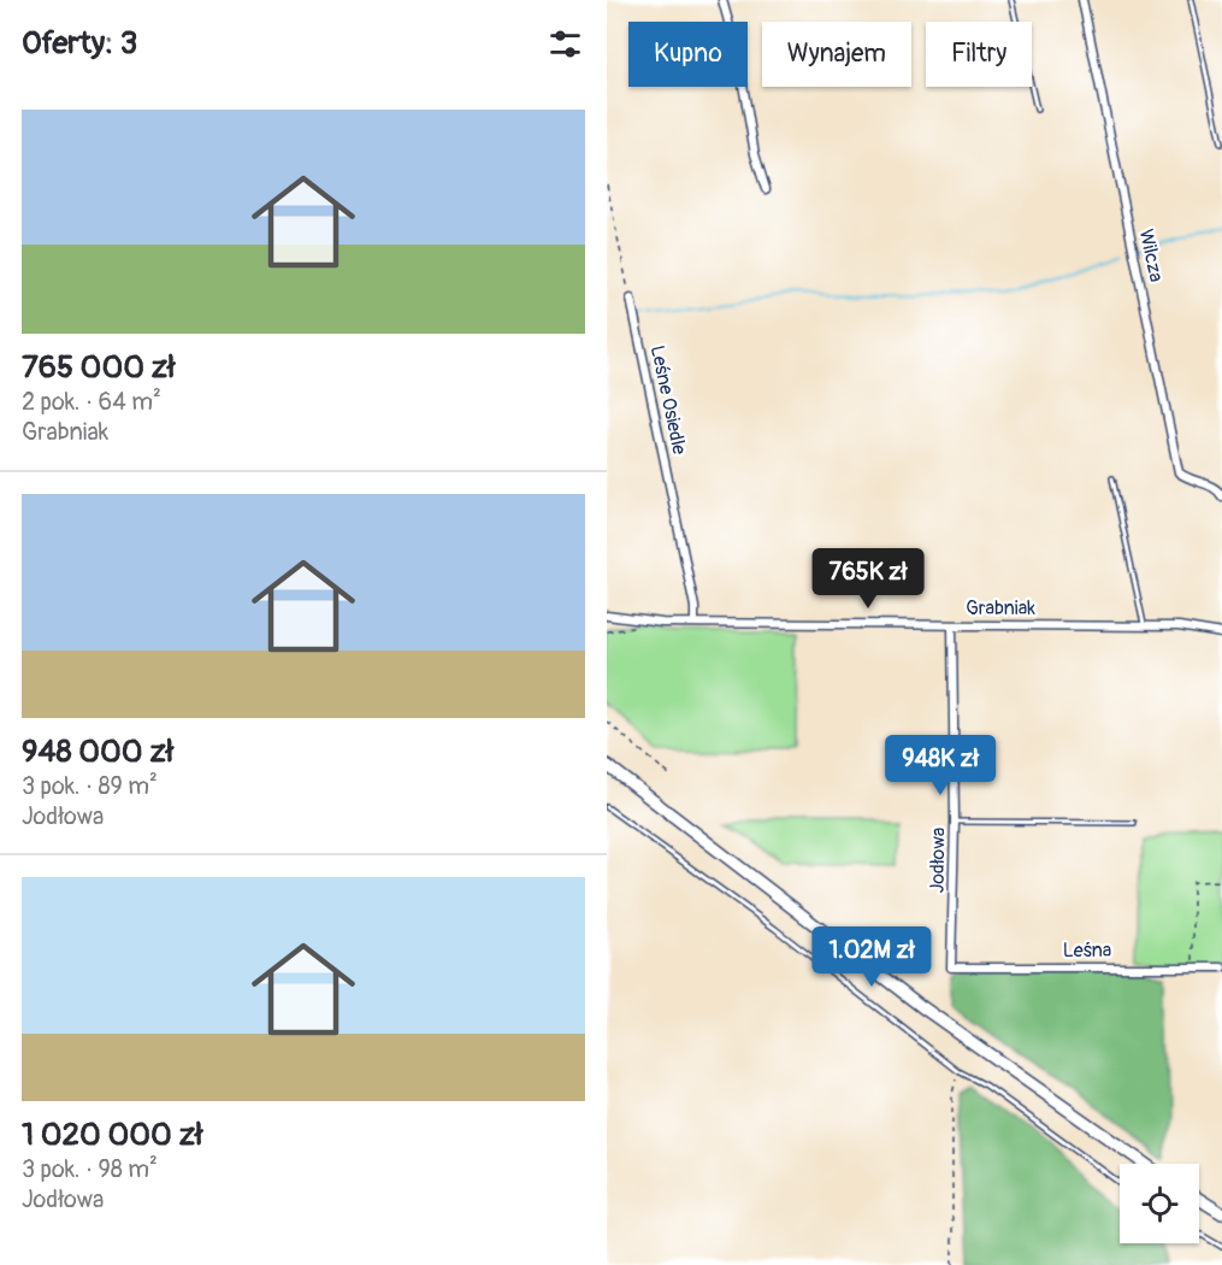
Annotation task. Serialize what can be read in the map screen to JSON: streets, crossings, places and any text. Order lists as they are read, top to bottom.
{
  "streets": {
    "street": [
      "Wilcza",
      "Leśne Osiedle",
      "Grabniak",
      "Jodłowa",
      "Leśna"
    ]
  },
  "crossings": [
    ["Leśne Osiedle", "Grabniak"],
    ["Grabniak", "Jodłowa"],
    ["Jodłowa", "Leśna"]
  ],
  "page": {
    "heading": "Oferty: 3",
    "chip": ["Kupno", "Wynajem", "Filtry"],
    "list": [
      {
        "name": "765 000 zł",
        "note": "2 pok. · 64 m² · Grabniak"
      },
      {
        "name": "948 000 zł",
        "note": "3 pok. · 89 m² · Jodłowa"
      },
      {
        "name": "1 020 000 zł",
        "note": "3 pok. · 98 m² · Jodłowa"
      }
    ],
    "price": ["765K zł", "948K zł", "1.02M zł"]
  }
}
